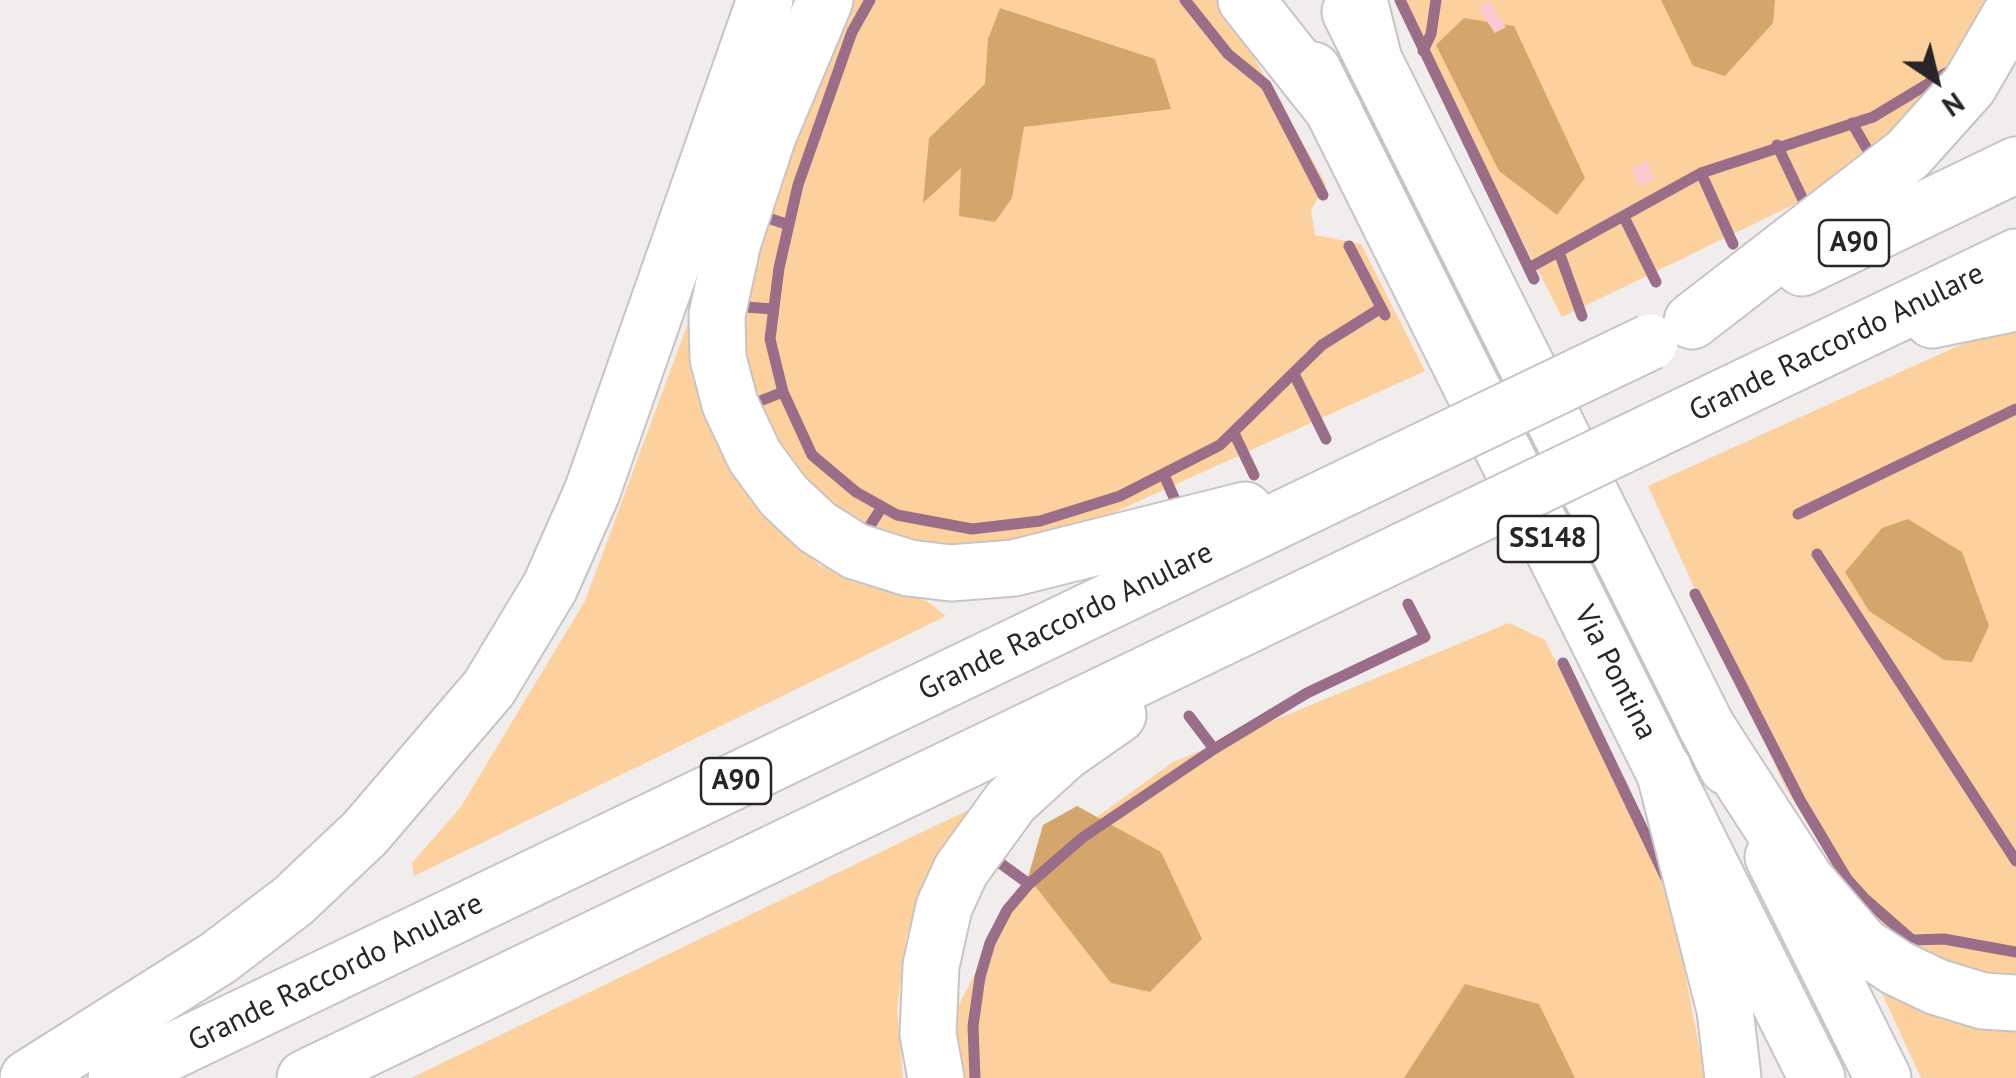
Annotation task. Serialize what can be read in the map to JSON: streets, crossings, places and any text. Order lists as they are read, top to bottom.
{
  "streets": {
    "highway": [
      "A90",
      "Grande Raccordo Anulare",
      "SS148",
      "Via Pontina"
    ]
  },
  "north": "bottom right"
}
